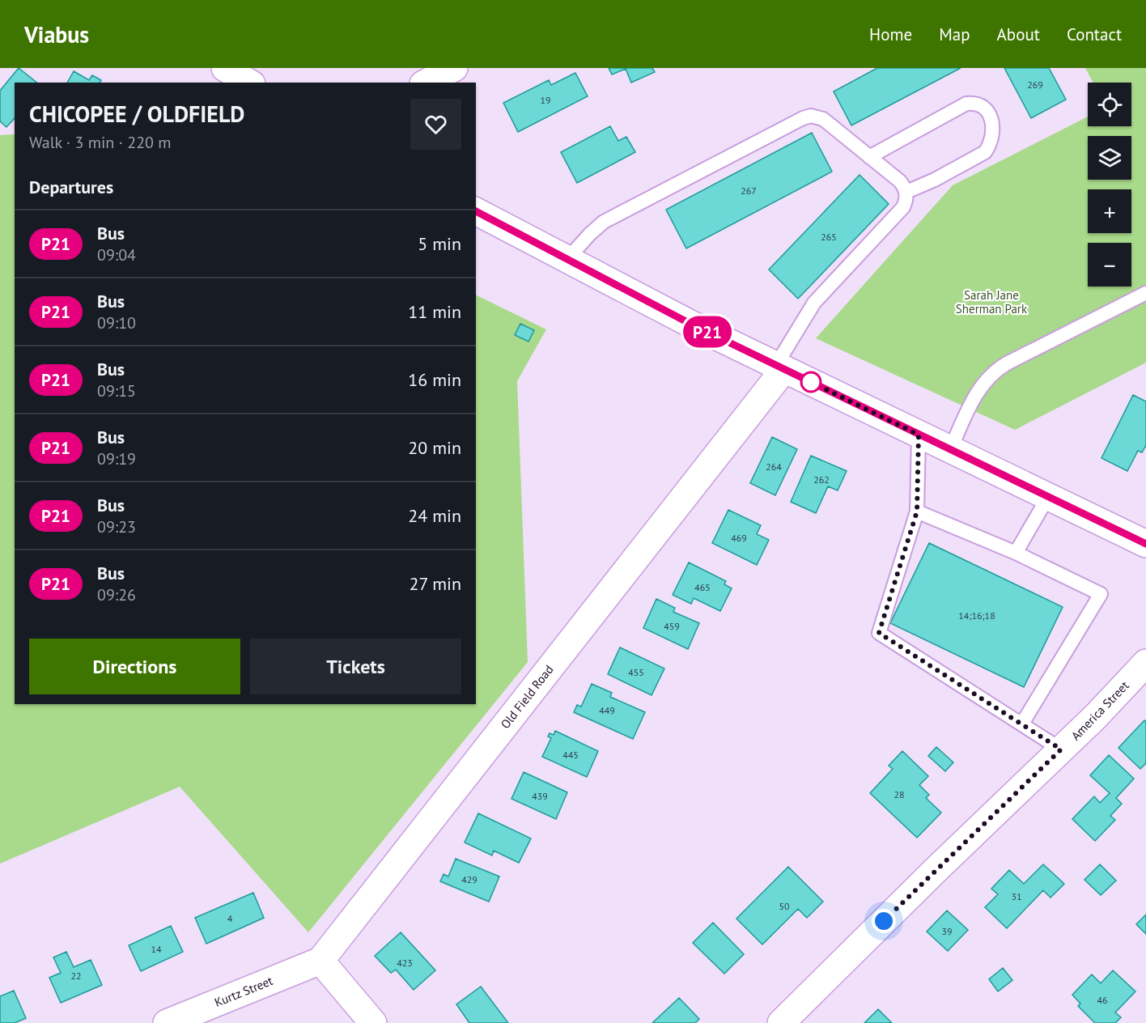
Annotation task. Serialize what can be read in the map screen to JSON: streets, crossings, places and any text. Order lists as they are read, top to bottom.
{
  "streets": {
    "street": ["Old Field Road", "America Street", "Kurtz Street"]
  },
  "crossings": [
    ["Old Field Road", "Kurtz Street"]
  ],
  "parks": ["Sarah Jane Sherman Park"],
  "lines": ["bus line P21"],
  "house_numbers": [
    "269",
    "19",
    "267",
    "265",
    "264",
    "262",
    "469",
    "465",
    "14;16;18",
    "459",
    "455",
    "449",
    "445",
    "28",
    "439",
    "429",
    "31",
    "50",
    "4",
    "39",
    "14",
    "423",
    "22",
    "46"
  ],
  "page": {
    "header": "Viabus",
    "nav": [
      "Home",
      "Map",
      "About",
      "Contact"
    ],
    "on_map": "P21",
    "map_buttons": ["+", "−"],
    "heading": [
      ["CHICOPEE / OLDFIELD", "Walk · 3 min · 220 m"],
      "Departures"
    ],
    "list": [
      {
        "mark": "P21",
        "name": "Bus",
        "note": "09:04",
        "value": "5 min"
      },
      {
        "mark": "P21",
        "name": "Bus",
        "note": "09:10",
        "value": "11 min"
      },
      {
        "mark": "P21",
        "name": "Bus",
        "note": "09:15",
        "value": "16 min"
      },
      {
        "mark": "P21",
        "name": "Bus",
        "note": "09:19",
        "value": "20 min"
      },
      {
        "mark": "P21",
        "name": "Bus",
        "note": "09:23",
        "value": "24 min"
      },
      {
        "mark": "P21",
        "name": "Bus",
        "note": "09:26",
        "value": "27 min"
      }
    ],
    "buttons": ["Directions", "Tickets"]
  }
}
